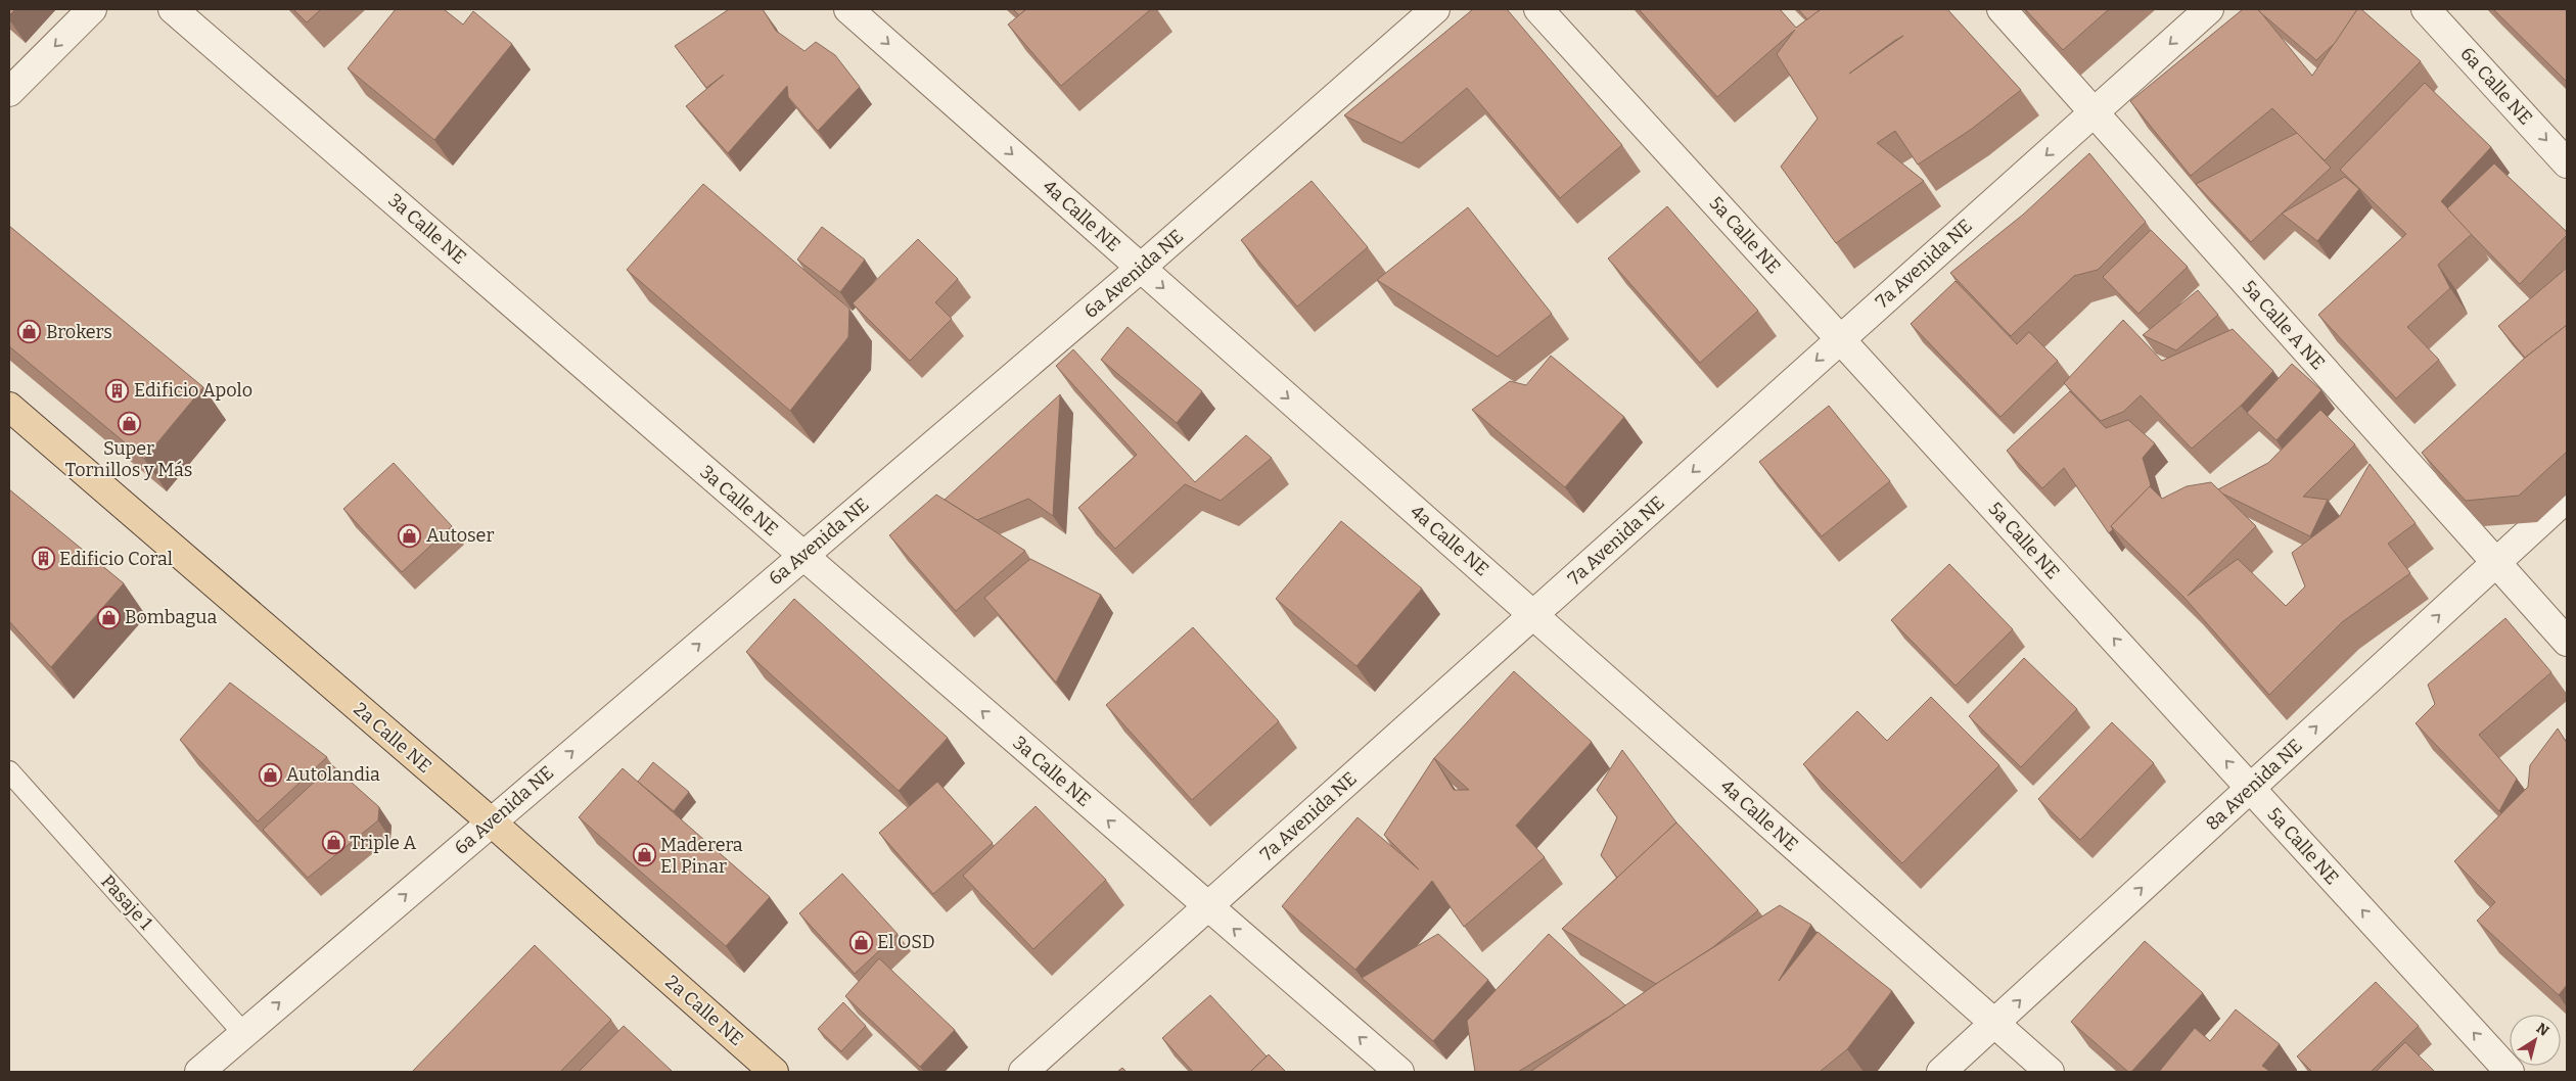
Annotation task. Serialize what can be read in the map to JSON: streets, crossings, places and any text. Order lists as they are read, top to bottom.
{
  "streets": {
    "main road": ["2a Calle NE"],
    "street": [
      "6a Calle NE",
      "4a Calle NE",
      "3a Calle NE",
      "5a Calle NE",
      "7a Avenida NE",
      "6a Avenida NE",
      "5a Calle A NE",
      "8a Avenida NE"
    ],
    "lane": ["Pasaje 1"]
  },
  "crossings": [
    ["4a Calle NE", "7a Avenida NE"],
    ["4a Calle NE", "6a Avenida NE"],
    ["4a Calle NE", "8a Avenida NE"],
    ["3a Calle NE", "7a Avenida NE"],
    ["3a Calle NE", "6a Avenida NE"],
    ["5a Calle NE", "7a Avenida NE"],
    ["5a Calle NE", "8a Avenida NE"],
    ["7a Avenida NE", "5a Calle A NE"],
    ["6a Avenida NE", "2a Calle NE"],
    ["6a Avenida NE", "Pasaje 1"],
    ["5a Calle A NE", "8a Avenida NE"]
  ],
  "one_way": [
    "6a Calle NE",
    "4a Calle NE",
    "3a Calle NE",
    "5a Calle NE",
    "7a Avenida NE",
    "6a Avenida NE",
    "8a Avenida NE"
  ],
  "places": {
    "shop": [
      "Brokers",
      "Super Tornillos y Más",
      "Autoser",
      "Bombagua",
      "Autolandia",
      "Triple A",
      "Maderera El Pinar",
      "El OSD"
    ],
    "building": ["Edificio Apolo", "Edificio Coral"]
  },
  "north": "top right"
}
